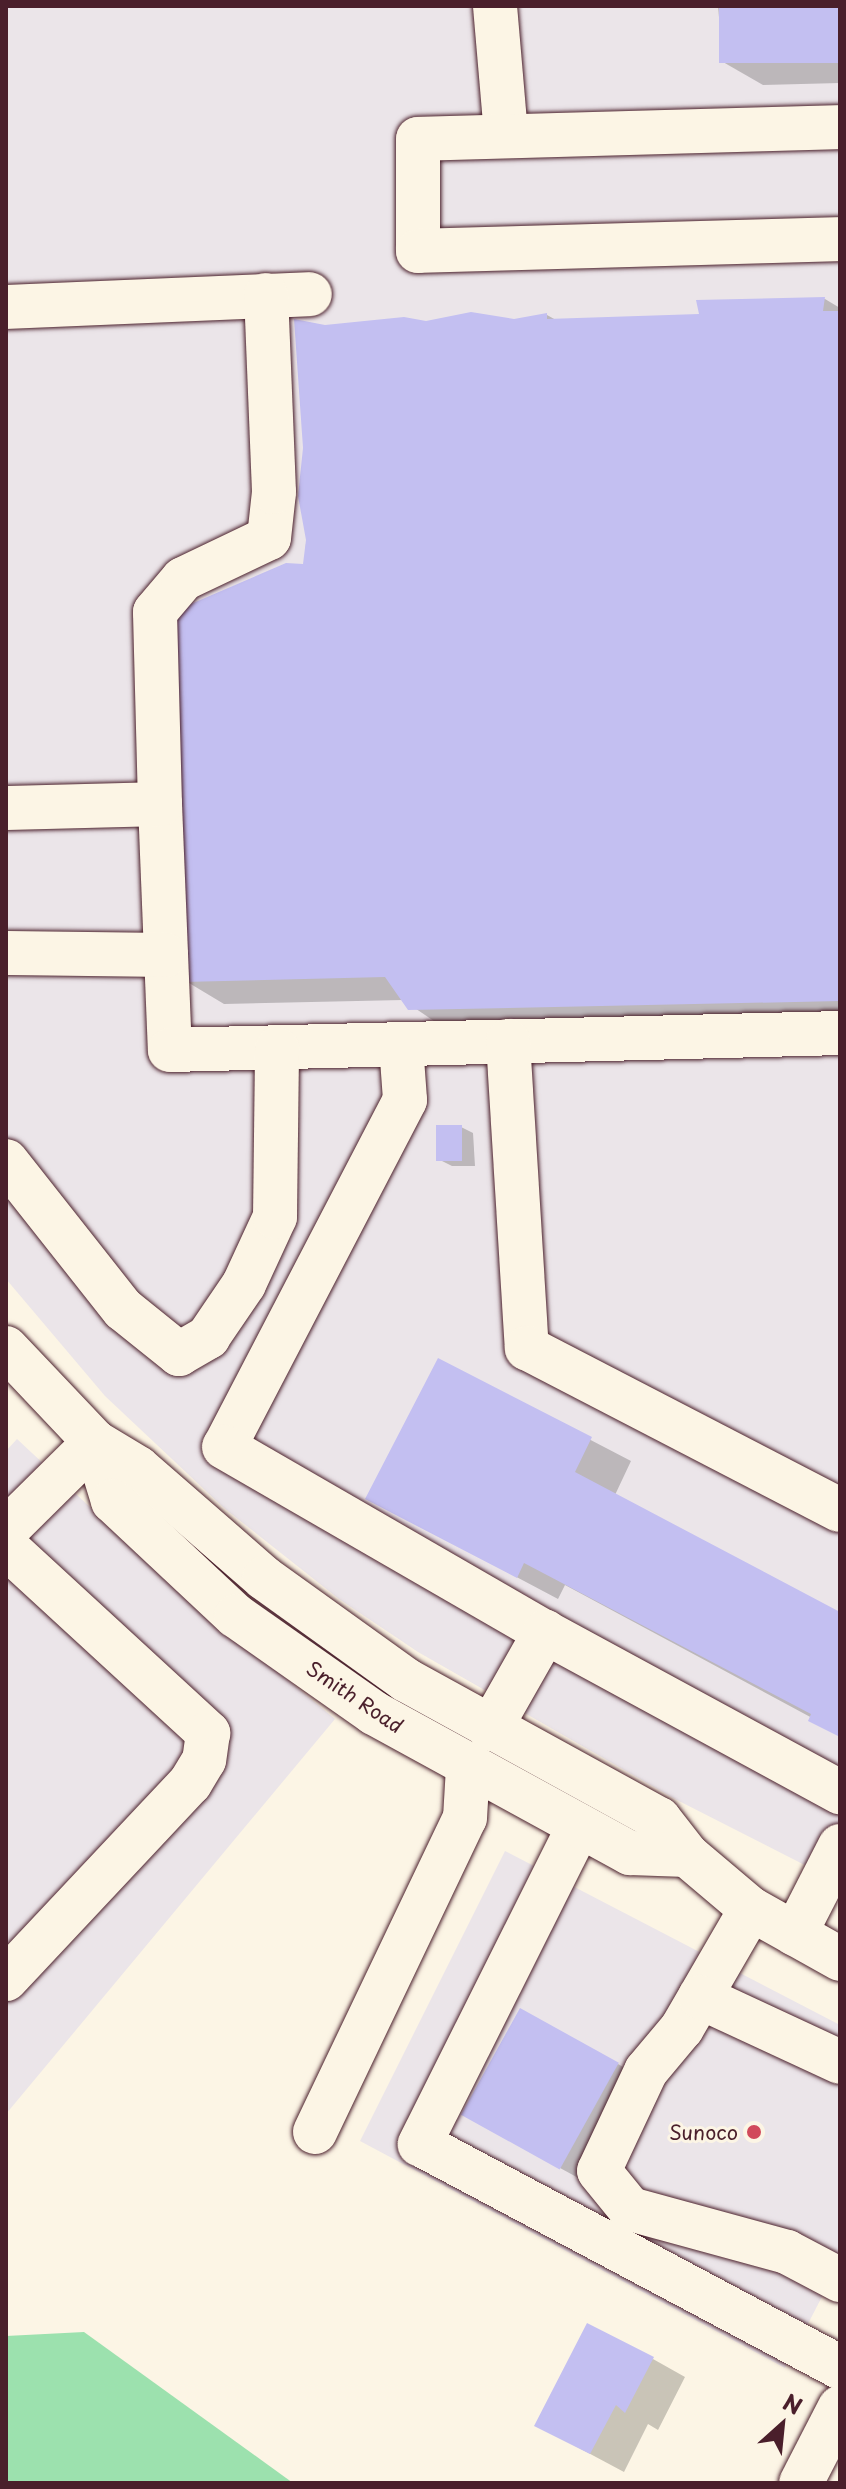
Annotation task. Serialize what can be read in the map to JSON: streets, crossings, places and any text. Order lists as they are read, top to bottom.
{
  "streets": {
    "main road": ["Smith Road"]
  },
  "places": ["Sunoco"],
  "north": "top right"
}
